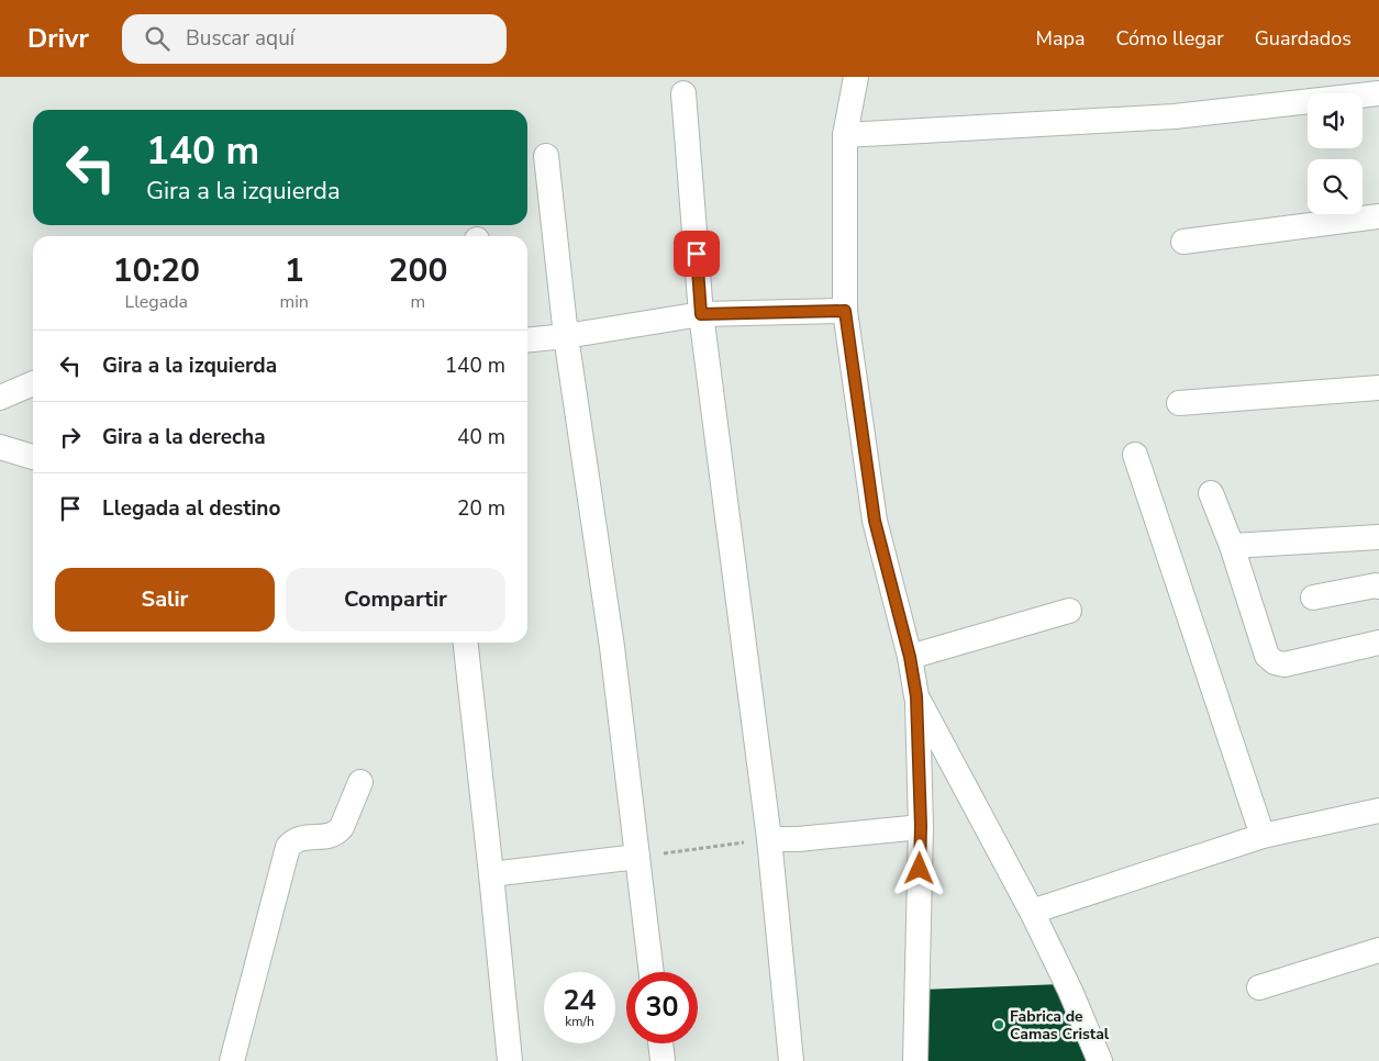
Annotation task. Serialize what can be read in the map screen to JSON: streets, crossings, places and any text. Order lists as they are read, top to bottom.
{
  "places": ["Fabrica de Camas Cristal"],
  "page": {
    "header": "Drivr",
    "search": "Buscar aquí",
    "nav": ["Mapa", "Cómo llegar", "Guardados"],
    "turn": ["140 m", "Gira a la izquierda"],
    "eta": [
      "10:20",
      "Llegada",
      "1",
      "min",
      "200",
      "m"
    ],
    "list": [
      {
        "name": "Gira a la izquierda",
        "value": "140 m"
      },
      {
        "name": "Gira a la derecha",
        "value": "40 m"
      },
      {
        "name": "Llegada al destino",
        "value": "20 m"
      }
    ],
    "buttons": ["Salir", "Compartir"],
    "speed": "24 km/h",
    "limit": "30"
  }
}
